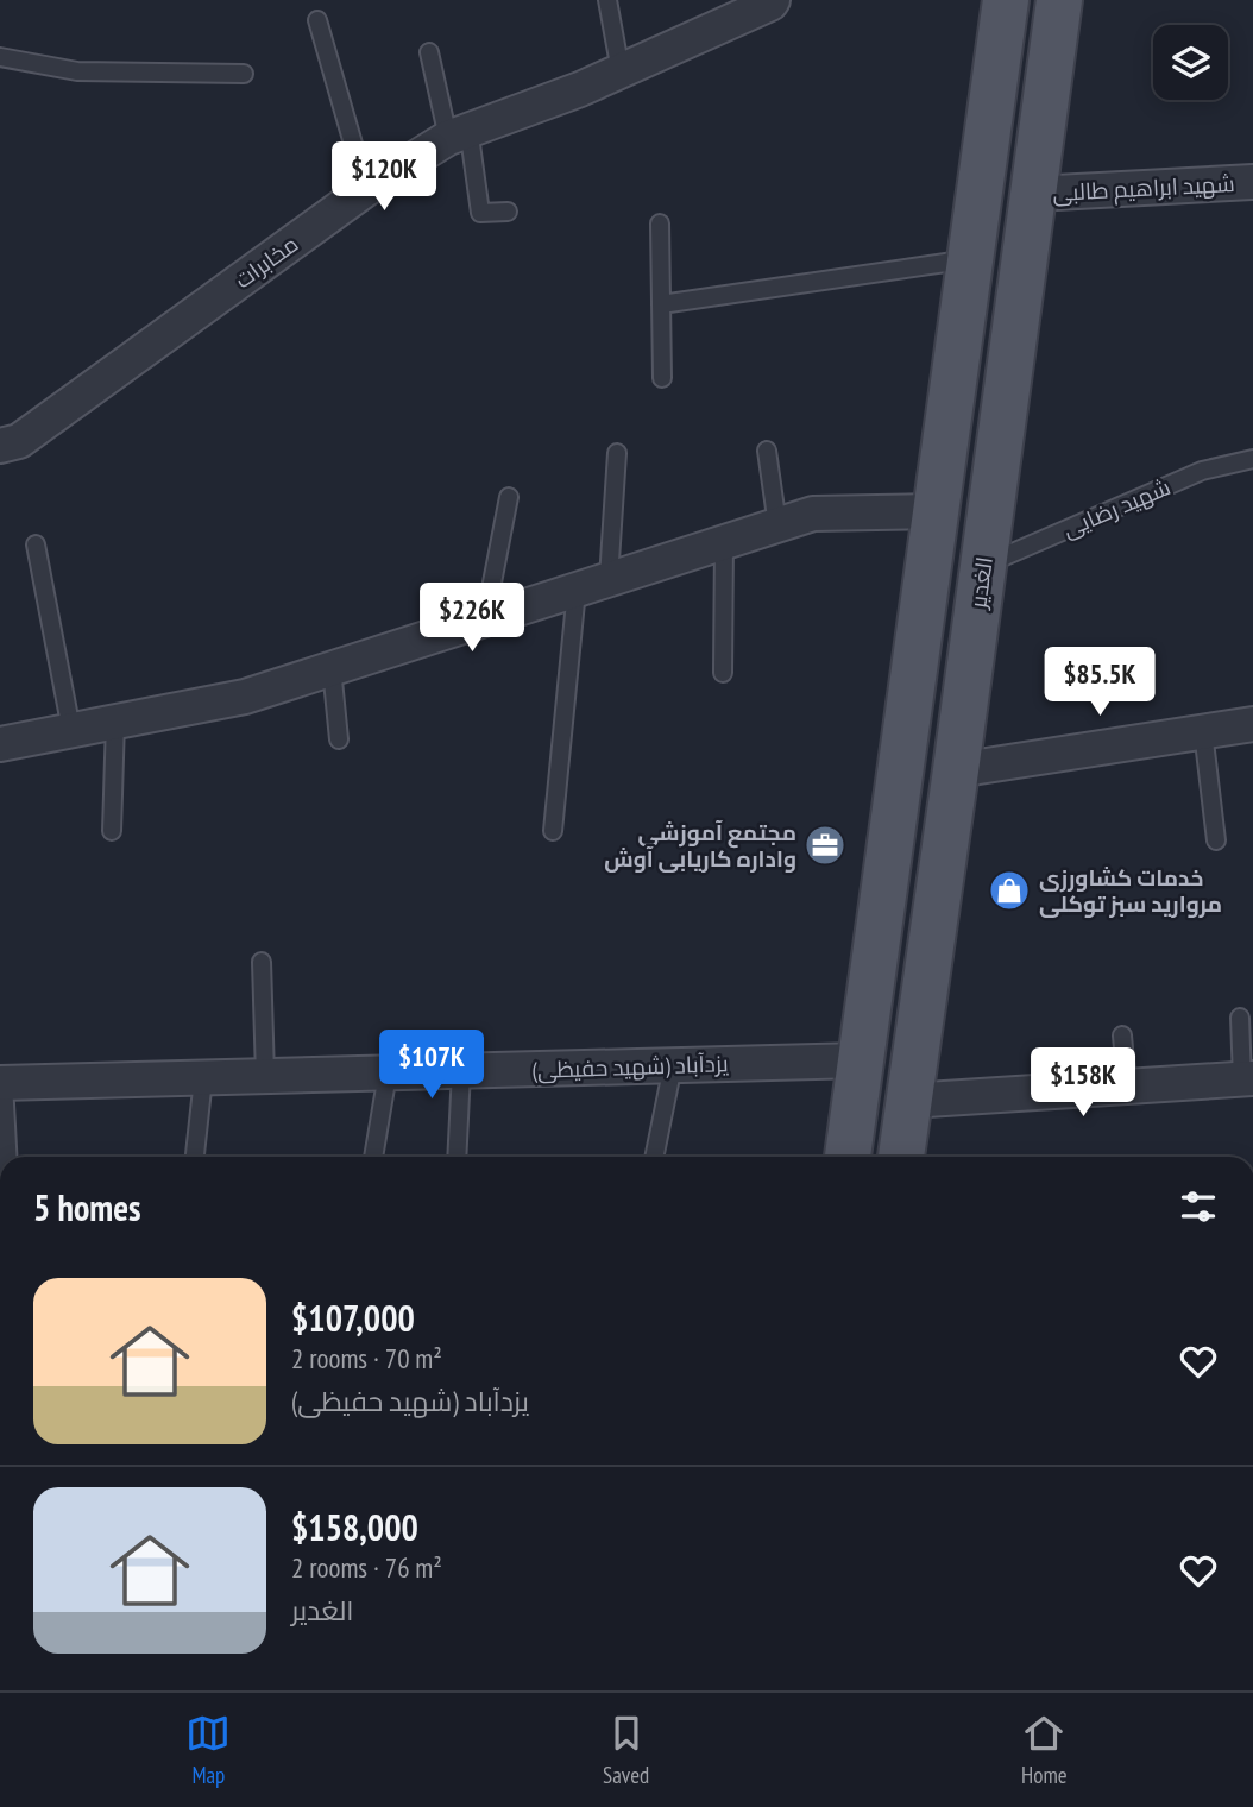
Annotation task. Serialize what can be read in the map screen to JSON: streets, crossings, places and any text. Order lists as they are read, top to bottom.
{
  "streets": {
    "main road": ["الغدیر"],
    "street": ["شهید ابراهیم طالبی", "مخابرات", "یزدآباد (شهید حفیظی)"],
    "lane": ["شهید رضایی"]
  },
  "crossings": [
    ["شهید ابراهیم طالبی", "الغدیر"],
    ["شهید رضایی", "الغدیر"]
  ],
  "places": {
    "office": ["مجتمع آموزشی واداره کاریابی آوش"],
    "shop": ["خدمات کشاورزی مروارید سبز توکلی"]
  },
  "page": {
    "price": [
      "$120K",
      "$226K",
      "$85.5K",
      "$107K",
      "$158K"
    ],
    "heading": "5 homes",
    "list": [
      {
        "name": "$107,000",
        "note": "2 rooms · 70 m² · یزدآباد (شهید حفیظی)"
      },
      {
        "name": "$158,000",
        "note": "2 rooms · 76 m² · الغدیر"
      }
    ],
    "tabs": ["Map", "Saved", "Home"]
  }
}
